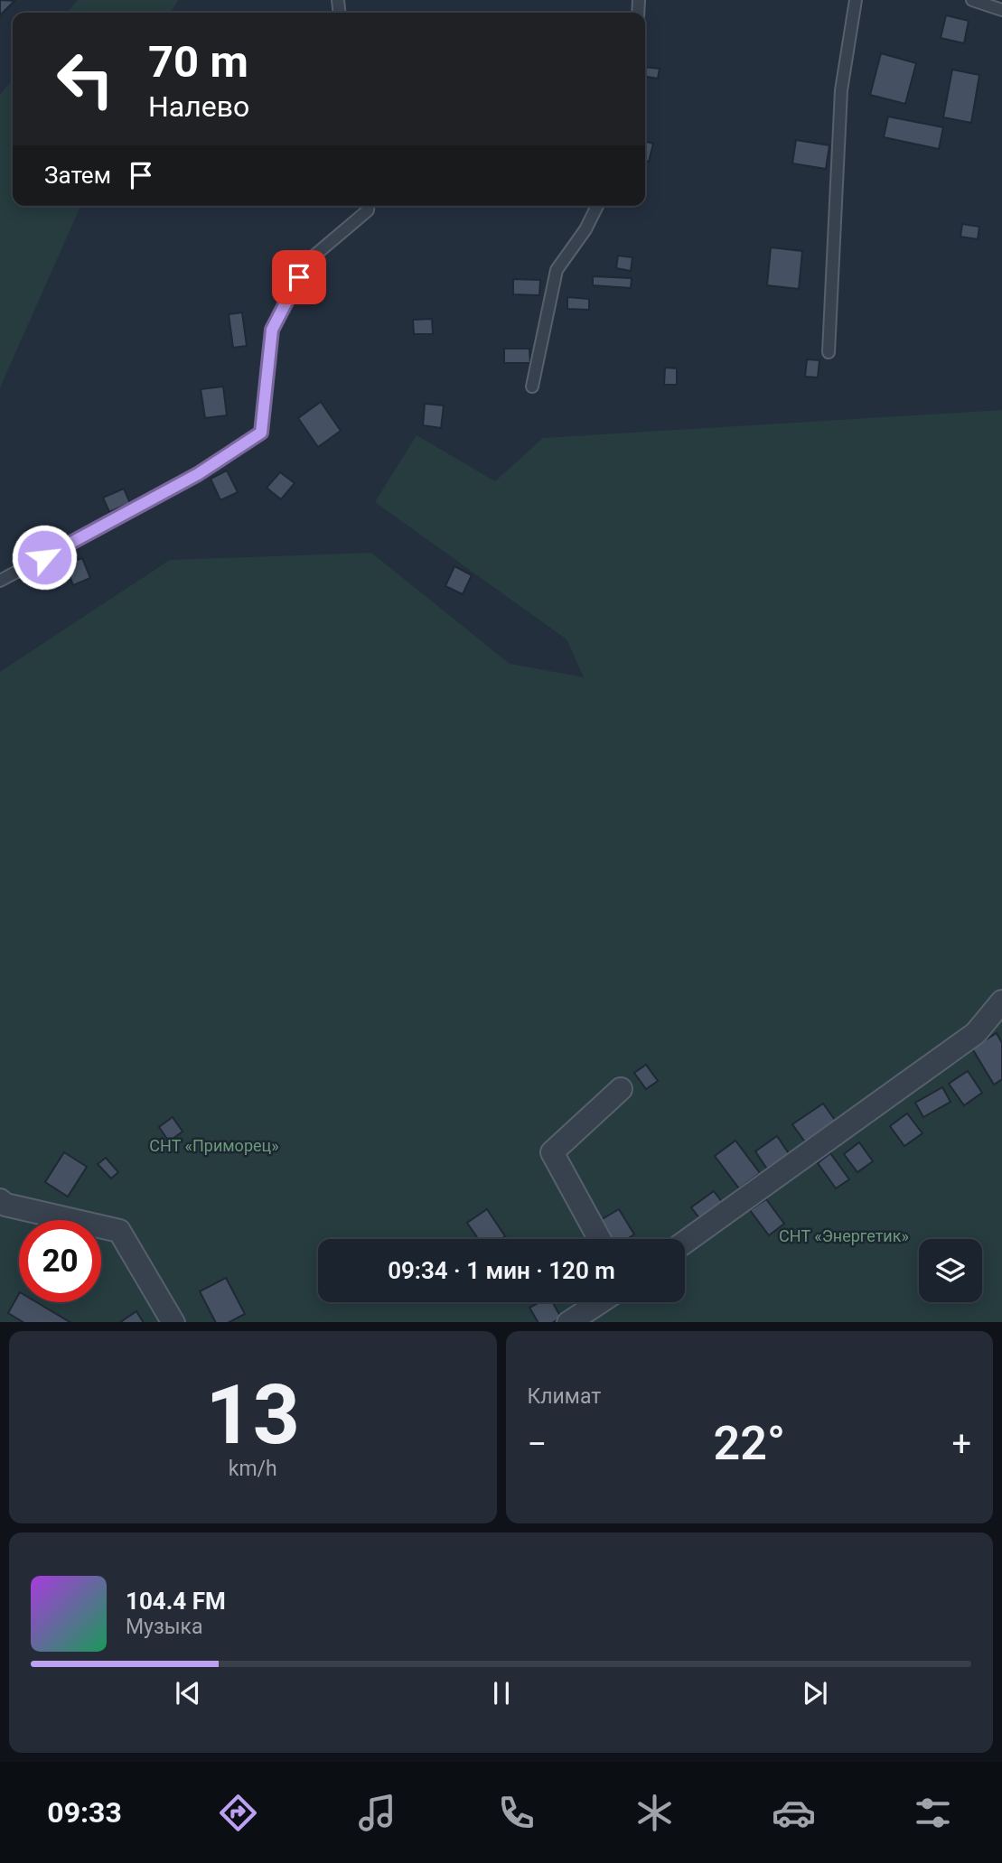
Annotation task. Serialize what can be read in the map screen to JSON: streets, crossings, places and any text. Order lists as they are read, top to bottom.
{
  "parks": ["СНТ «Приморец»", "СНТ «Энергетик»"],
  "page": {
    "turn": ["70 m", "Налево"],
    "then": "Затем",
    "limit": "20",
    "trip": "09:34 · 1 мин · 120 m",
    "tile": [
      ["13", "km/h"],
      "Климат"
    ],
    "heat": ["−", "22°", "+"],
    "song": ["104.4 FM", "Музыка"],
    "tabs": "09:33"
  }
}
